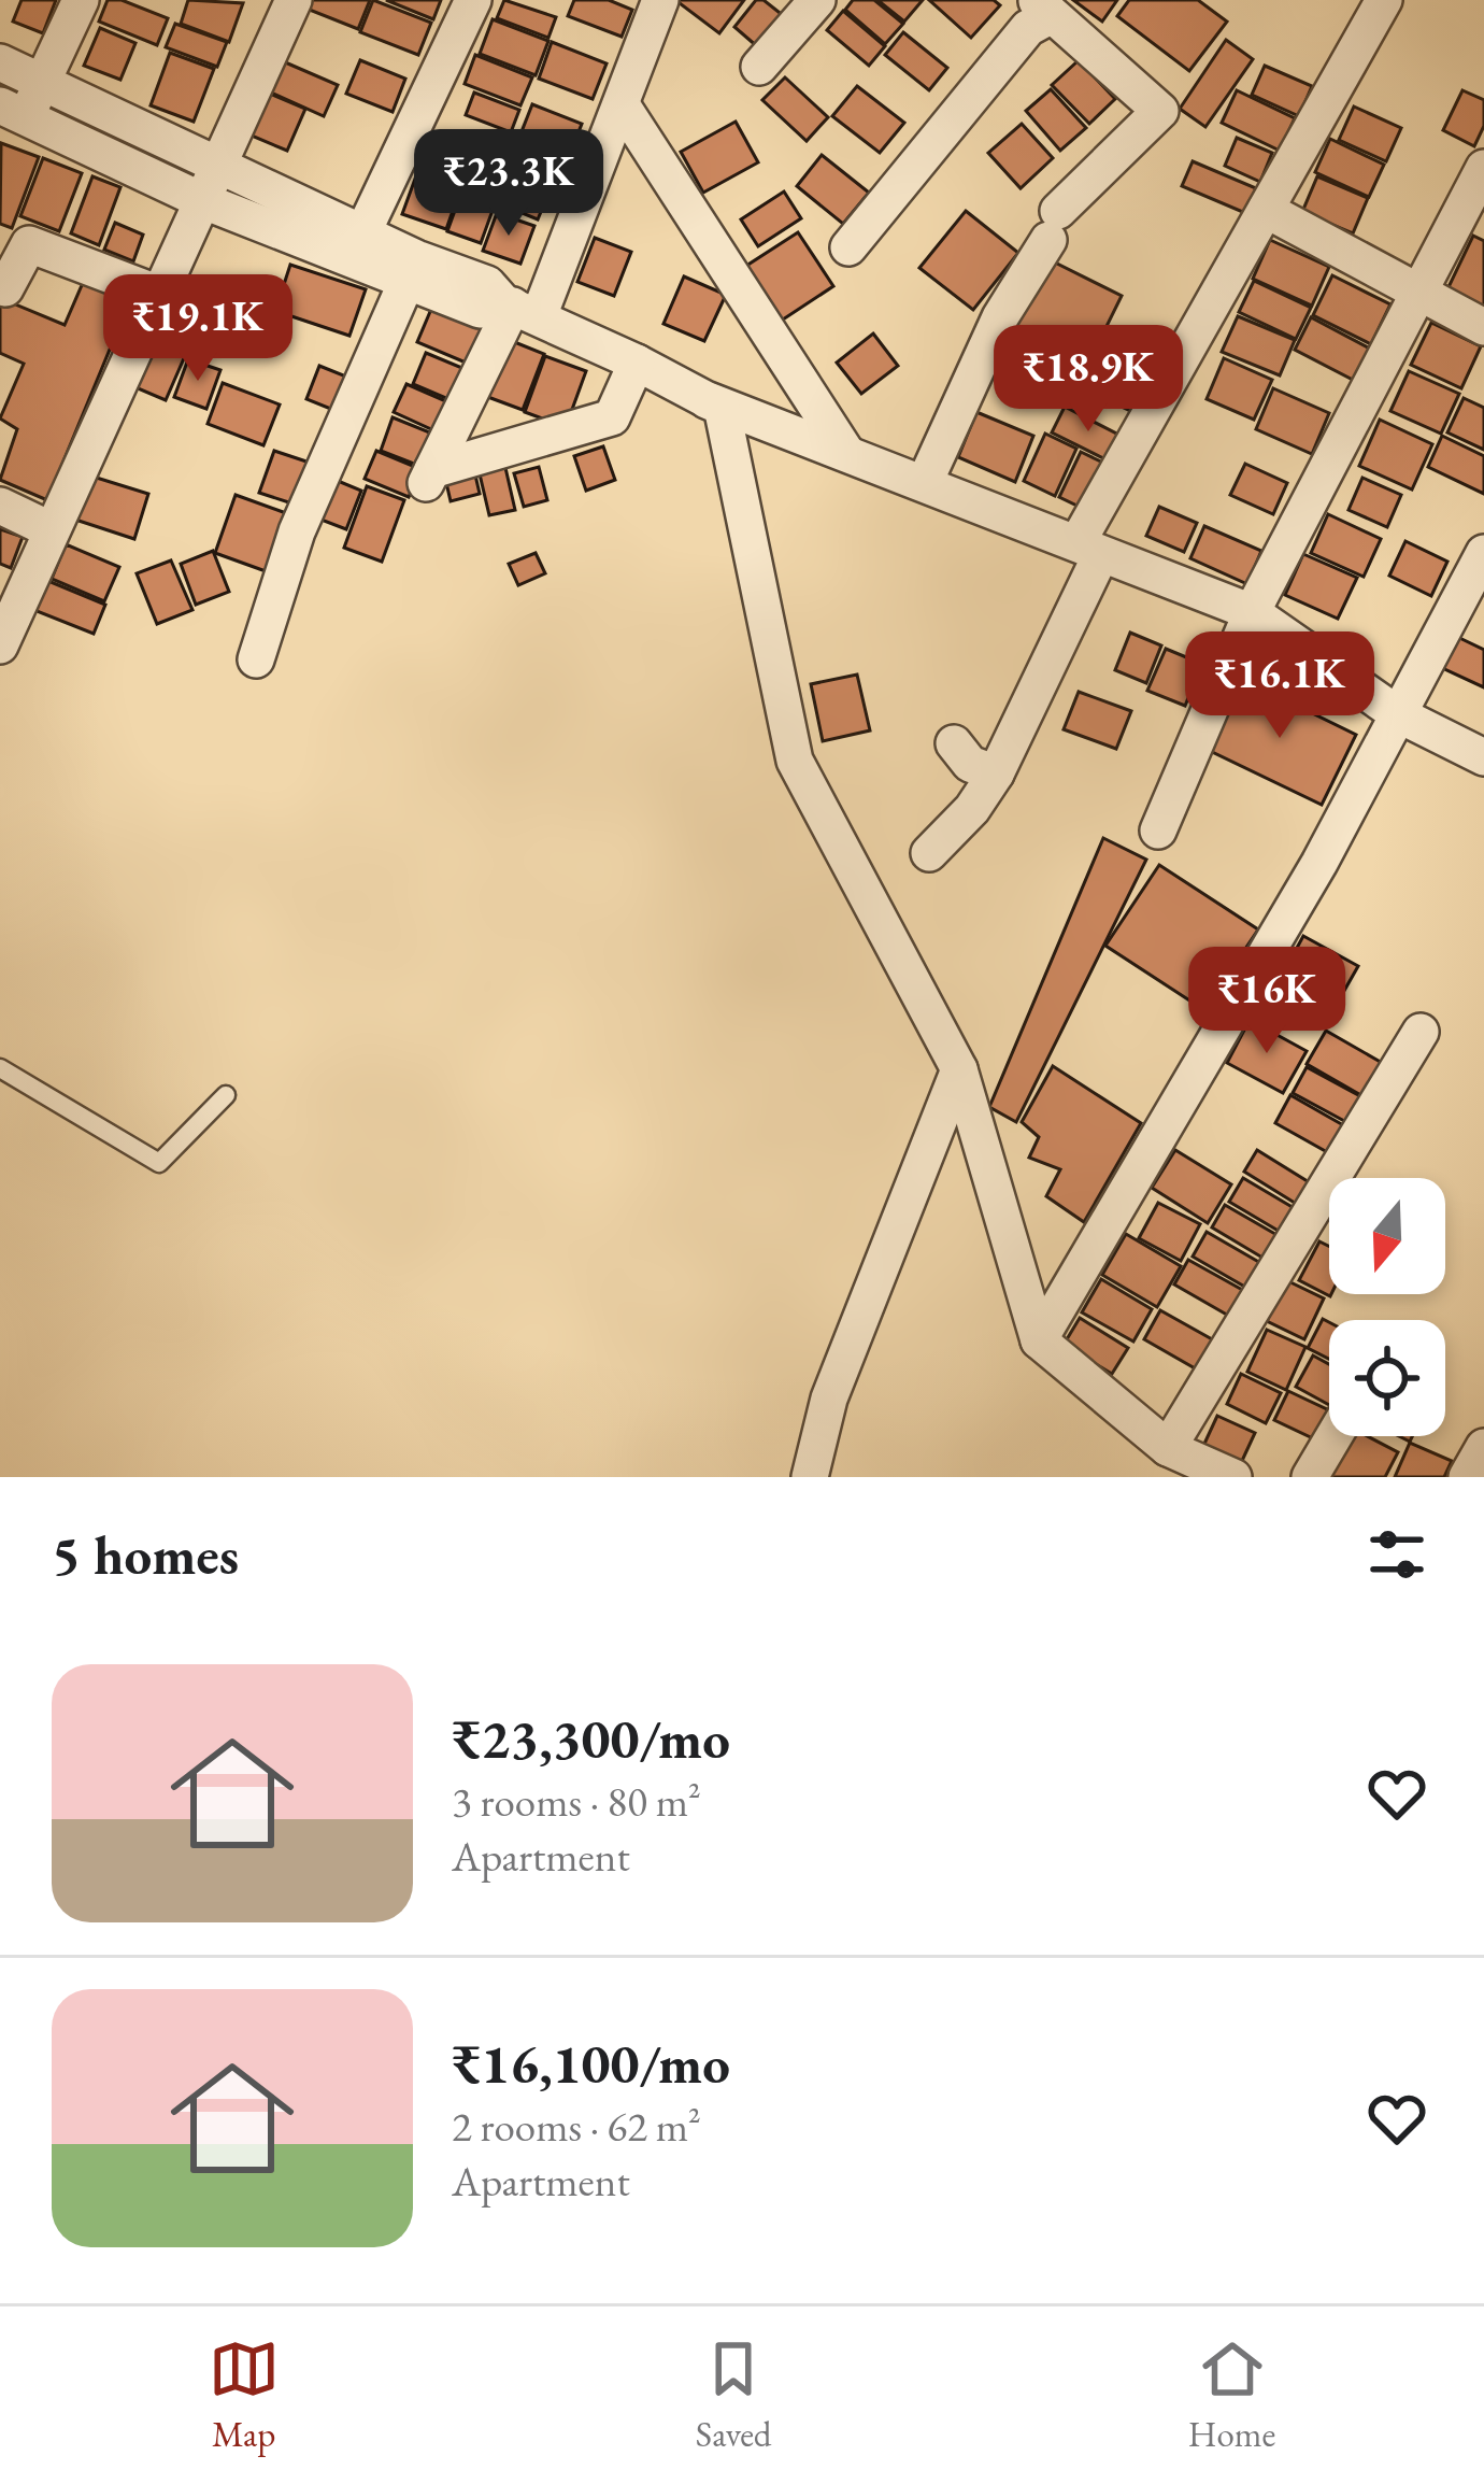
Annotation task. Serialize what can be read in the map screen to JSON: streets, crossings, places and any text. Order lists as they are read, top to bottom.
{
  "north": "bottom",
  "page": {
    "price": [
      "₹23.3K",
      "₹19.1K",
      "₹18.9K",
      "₹16.1K",
      "₹16K"
    ],
    "heading": "5 homes",
    "list": [
      {
        "name": "₹23,300/mo",
        "note": "3 rooms · 80 m² · Apartment"
      },
      {
        "name": "₹16,100/mo",
        "note": "2 rooms · 62 m² · Apartment"
      }
    ],
    "tabs": ["Map", "Saved", "Home"]
  }
}
